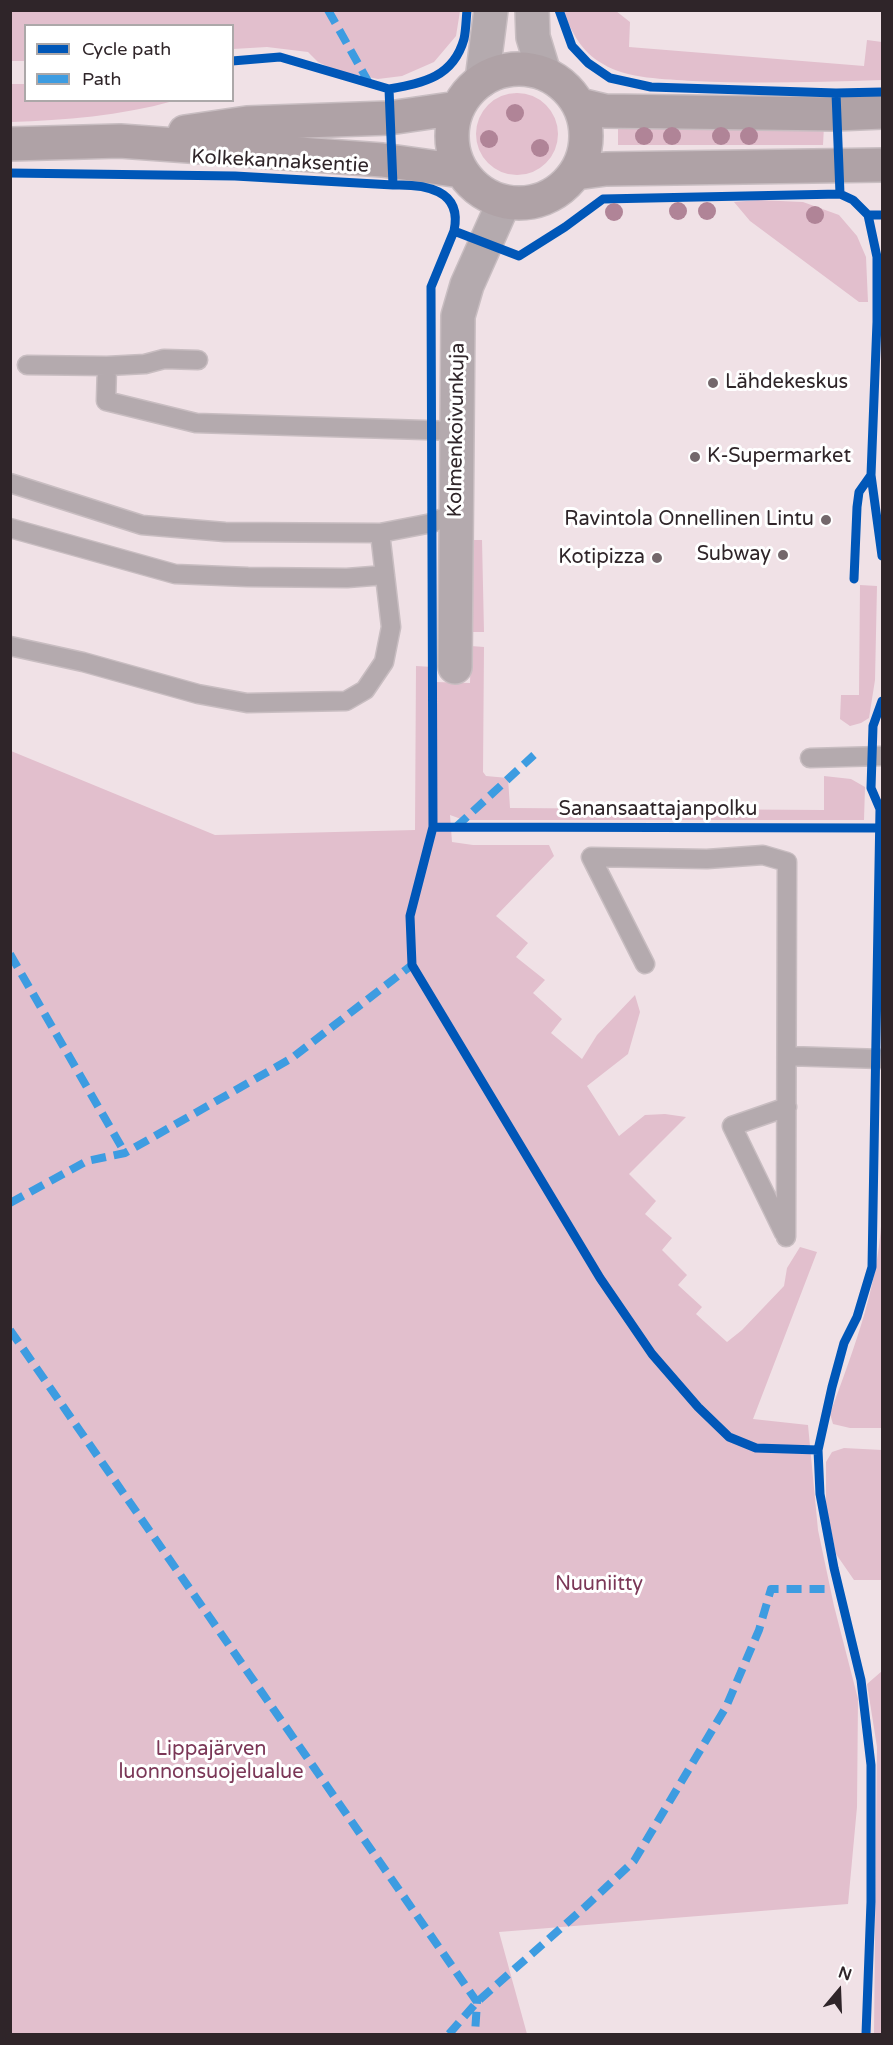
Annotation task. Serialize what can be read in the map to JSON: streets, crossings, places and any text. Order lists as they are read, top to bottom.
{
  "streets": {
    "main road": ["Kolkekannaksentie"],
    "street": ["Kolmenkoivunkuja"],
    "cycle path": ["Sanansaattajanpolku"]
  },
  "crossings": [
    ["Kolkekannaksentie", "Kolmenkoivunkuja"]
  ],
  "parks": ["Nuuniitty", "Lippajärven luonnonsuojelualue"],
  "places": [
    "Lähdekeskus",
    "K-Supermarket",
    "Ravintola Onnellinen Lintu",
    "Subway",
    "Kotipizza"
  ],
  "legend": ["Cycle path", "Path"],
  "north": "top"
}
